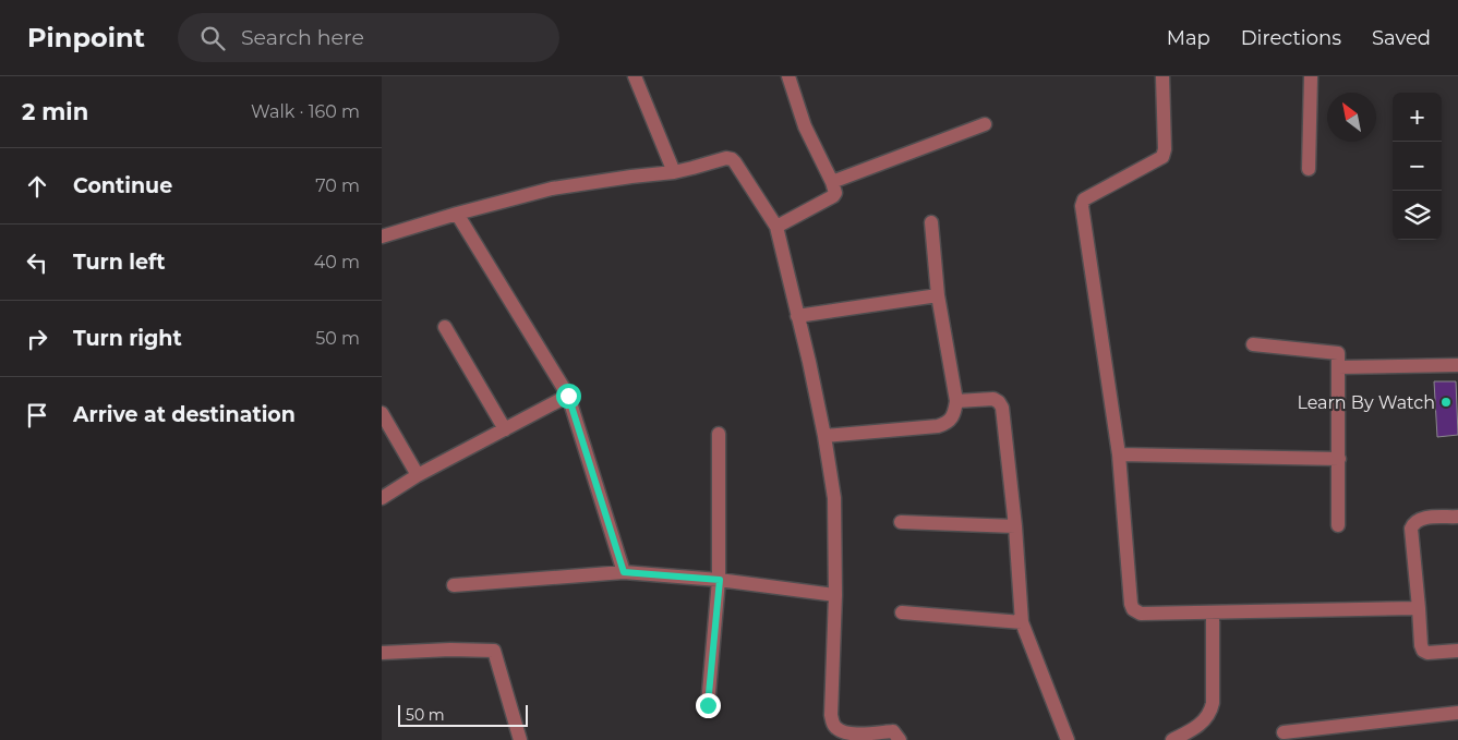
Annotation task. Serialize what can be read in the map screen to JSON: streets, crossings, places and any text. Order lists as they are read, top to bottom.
{
  "places": ["Learn By Watch"],
  "scale_bar": "50 m",
  "north": "top left",
  "page": {
    "header": "Pinpoint",
    "search": "Search here",
    "nav": ["Map", "Directions", "Saved"],
    "heading": ["2 min", "Walk · 160 m"],
    "map_buttons": ["+", "−"],
    "list": [
      ["Continue", "70 m"],
      ["Turn left", "40 m"],
      ["Turn right", "50 m"],
      "Arrive at destination"
    ],
    "scale": "50 m"
  }
}
